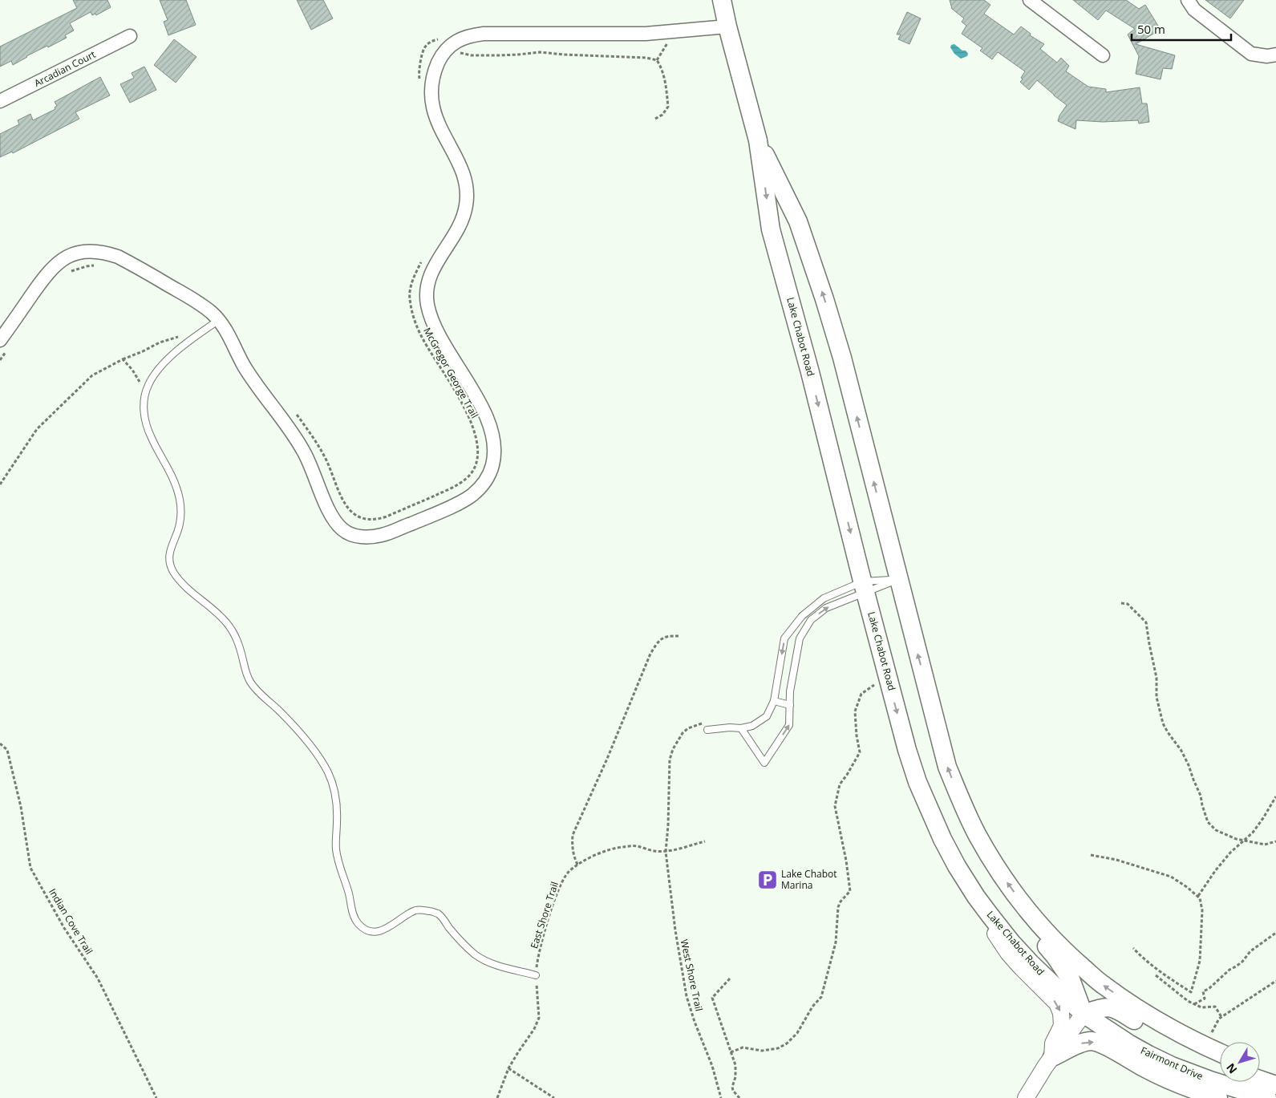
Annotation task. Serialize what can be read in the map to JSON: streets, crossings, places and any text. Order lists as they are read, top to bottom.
{
  "streets": {
    "main road": ["Lake Chabot Road", "Fairmont Drive"],
    "street": ["Arcadian Court"],
    "path": [
      "McGregor George Trail",
      "East Shore Trail",
      "Indian Cove Trail",
      "West Shore Trail"
    ]
  },
  "crossings": [
    ["Lake Chabot Road", "Fairmont Drive"],
    ["East Shore Trail", "West Shore Trail"]
  ],
  "places": {
    "parking": ["Lake Chabot Marina"]
  },
  "scale_bar": "50 m",
  "north": "bottom left"
}
